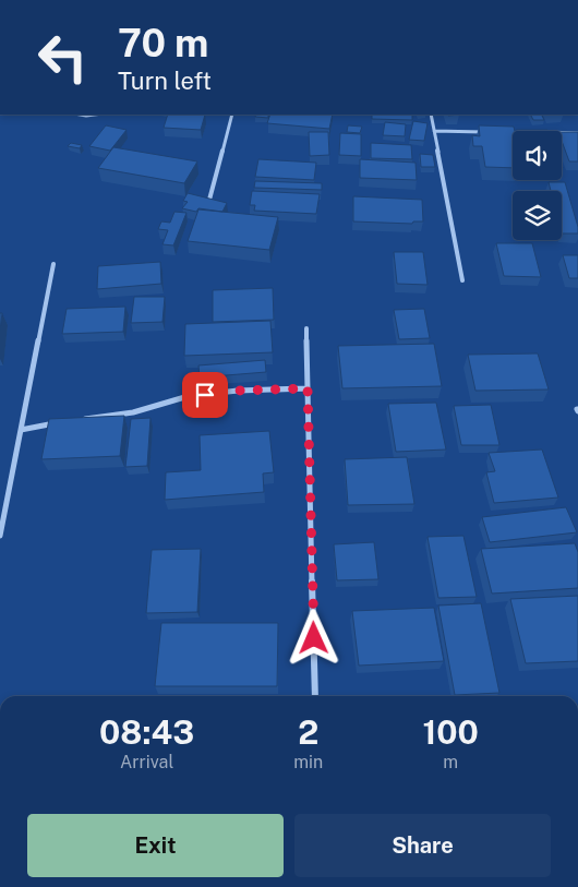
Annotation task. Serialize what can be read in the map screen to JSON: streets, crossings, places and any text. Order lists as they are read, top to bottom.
{
  "page": {
    "turn": ["70 m", "Turn left"],
    "eta": [
      "08:43",
      "Arrival",
      "2",
      "min",
      "100",
      "m"
    ],
    "buttons": ["Exit", "Share"]
  }
}
